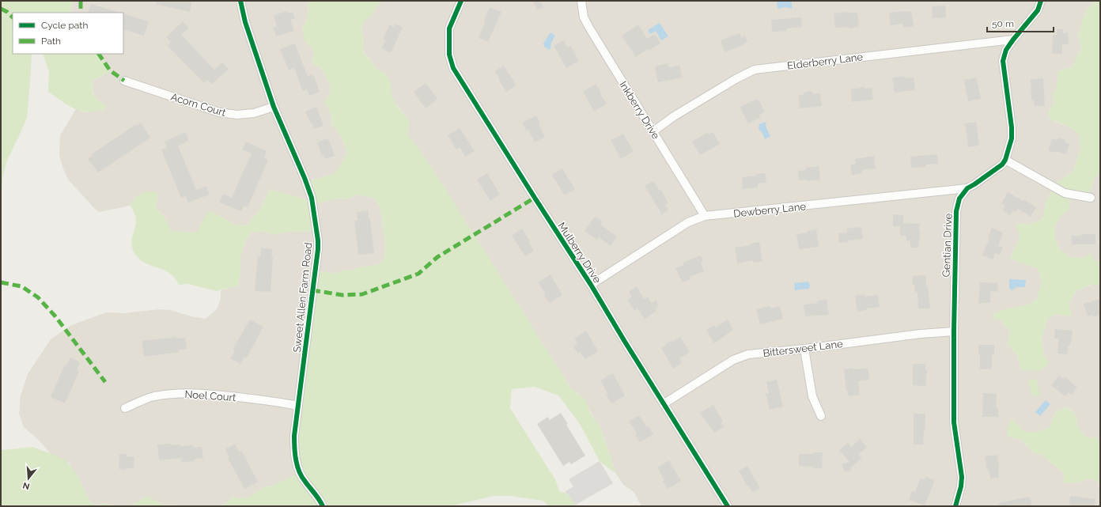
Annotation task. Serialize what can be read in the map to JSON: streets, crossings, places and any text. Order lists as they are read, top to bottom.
{
  "streets": {
    "street": [
      "Elderberry Lane",
      "Acorn Court",
      "Inkberry Drive",
      "Dewberry Lane",
      "Gentian Drive",
      "Mulberry Drive",
      "Sweet Allen Farm Road",
      "Bittersweet Lane",
      "Noel Court"
    ]
  },
  "crossings": [
    ["Elderberry Lane", "Inkberry Drive"],
    ["Acorn Court", "Sweet Allen Farm Road"],
    ["Inkberry Drive", "Dewberry Lane"],
    ["Dewberry Lane", "Gentian Drive"],
    ["Dewberry Lane", "Mulberry Drive"],
    ["Gentian Drive", "Bittersweet Lane"],
    ["Mulberry Drive", "Bittersweet Lane"],
    ["Sweet Allen Farm Road", "Noel Court"]
  ],
  "legend": ["Cycle path", "Path"],
  "scale_bar": "50 m",
  "north": "bottom"
}
